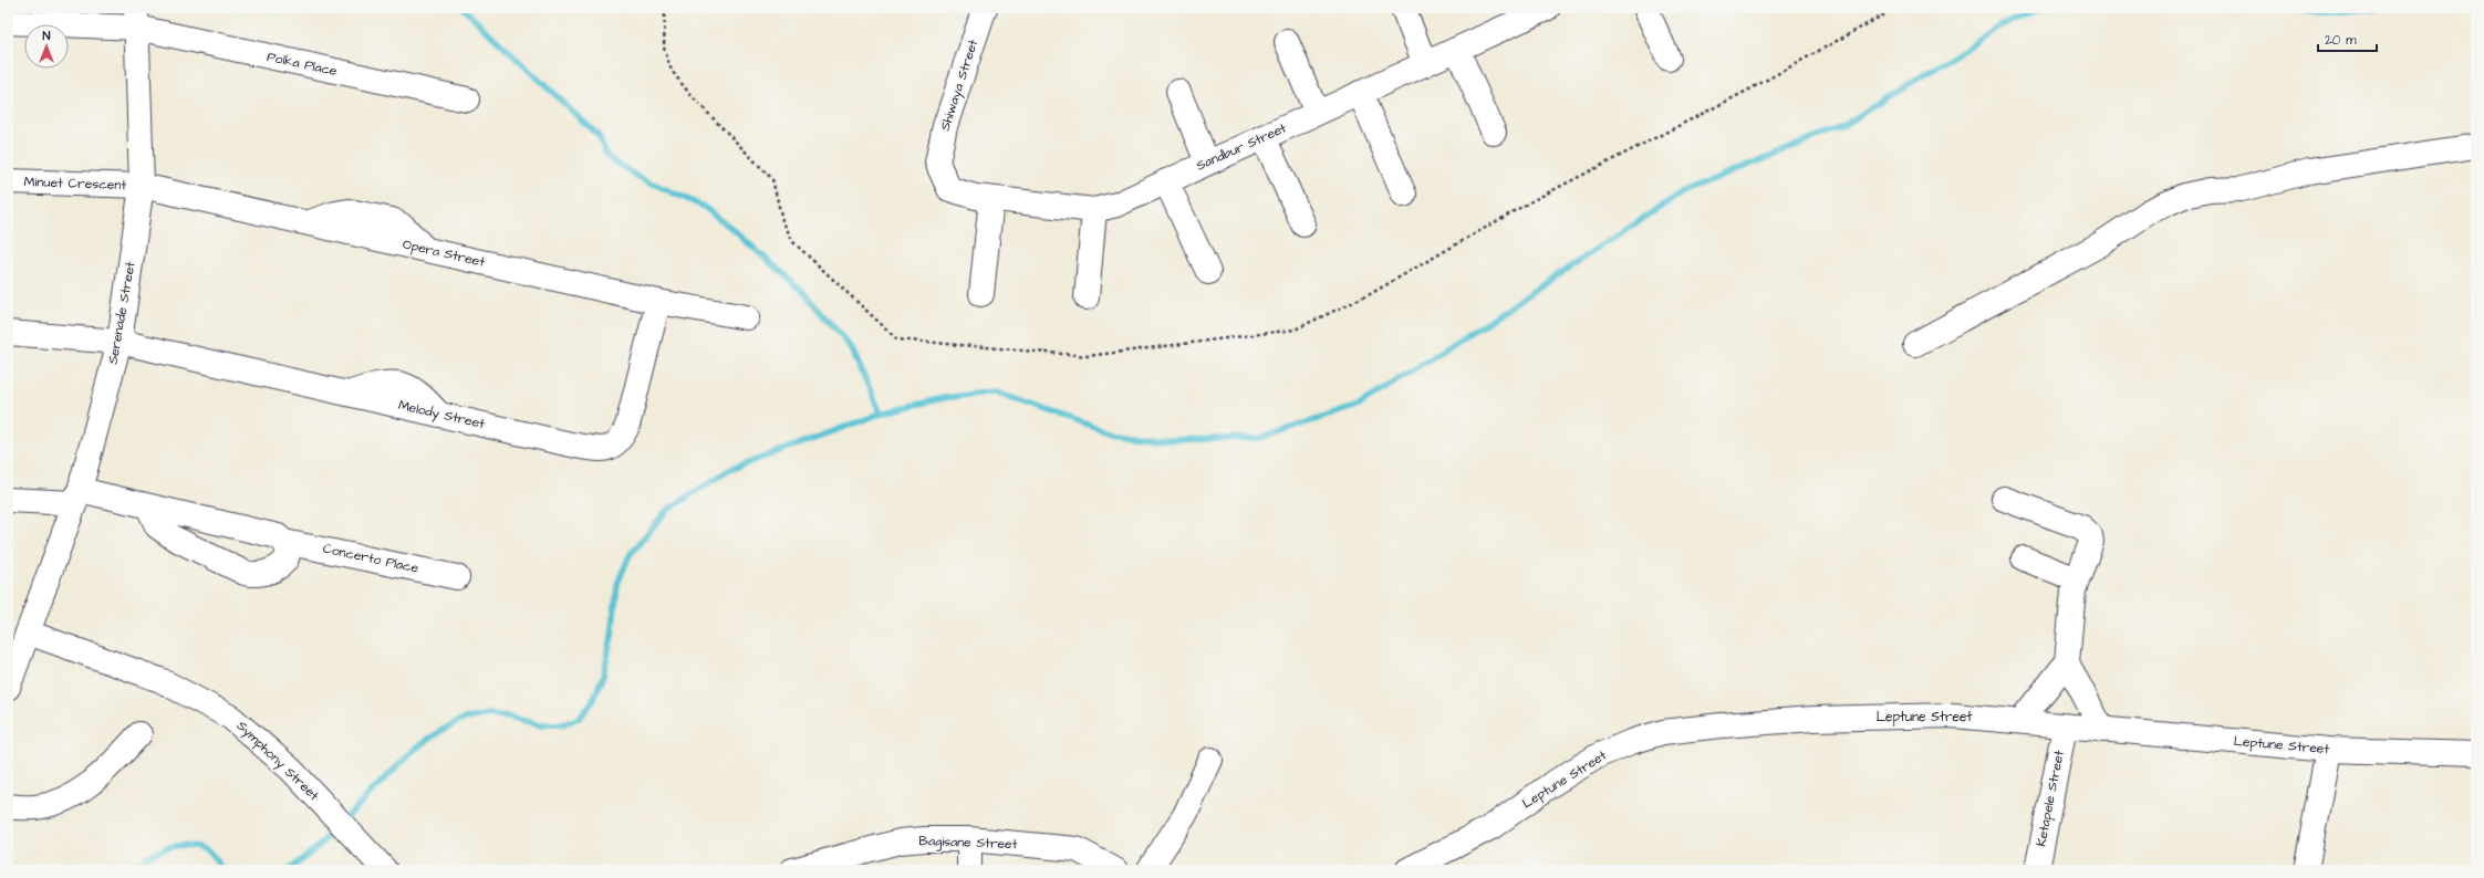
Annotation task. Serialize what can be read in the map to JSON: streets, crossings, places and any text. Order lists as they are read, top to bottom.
{
  "streets": {
    "street": [
      "Polka Place",
      "Shiwaya Street",
      "Sandbur Street",
      "Minuet Crescent",
      "Opera Street",
      "Serenade Street",
      "Melody Street",
      "Concerto Place",
      "Leptune Street",
      "Symphony Street",
      "Ketapele Street",
      "Bagisane Street"
    ]
  },
  "crossings": [
    ["Polka Place", "Serenade Street"],
    ["Shiwaya Street", "Sandbur Street"],
    ["Minuet Crescent", "Opera Street"],
    ["Minuet Crescent", "Serenade Street"],
    ["Opera Street", "Serenade Street"],
    ["Opera Street", "Melody Street"],
    ["Serenade Street", "Melody Street"],
    ["Serenade Street", "Concerto Place"],
    ["Serenade Street", "Symphony Street"],
    ["Leptune Street", "Ketapele Street"]
  ],
  "scale_bar": "20 m",
  "north": "top"
}
